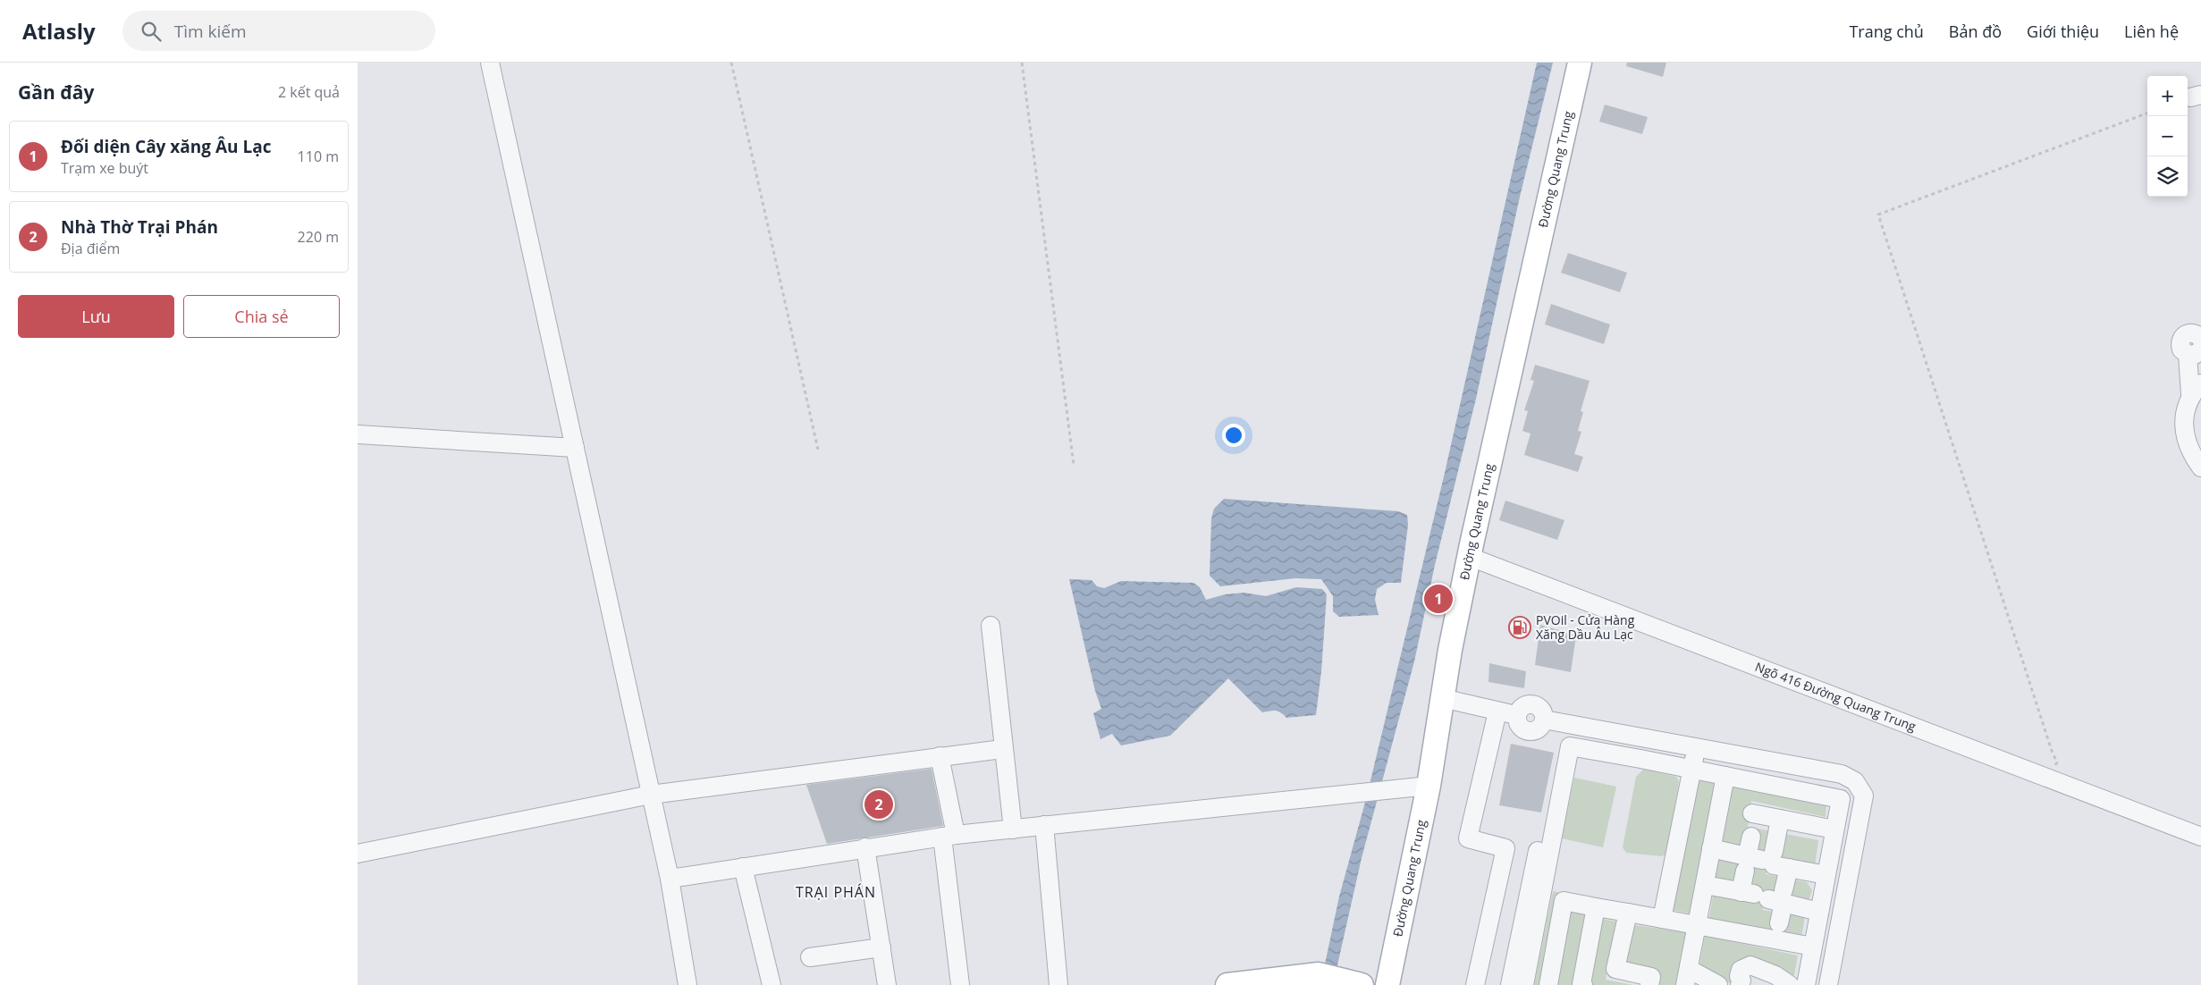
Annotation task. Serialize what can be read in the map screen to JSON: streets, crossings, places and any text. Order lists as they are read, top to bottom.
{
  "streets": {
    "main road": ["Đường Quang Trung"],
    "street": ["Ngõ 416 Đường Quang Trung"]
  },
  "crossings": [
    ["Đường Quang Trung", "Ngõ 416 Đường Quang Trung"]
  ],
  "districts": ["TRẠI PHÁN"],
  "places": {
    "fuel station": ["PVOil - Cửa Hàng Xăng Dầu Âu Lạc"]
  },
  "page": {
    "header": "Atlasly",
    "search": "Tìm kiếm",
    "nav": [
      "Trang chủ",
      "Bản đồ",
      "Giới thiệu",
      "Liên hệ"
    ],
    "heading": ["Gần đây", "2 kết quả"],
    "map_buttons": ["+", "−"],
    "list": [
      {
        "mark": "1",
        "name": "Đối diện Cây xăng Âu Lạc",
        "note": "Trạm xe buýt",
        "value": "110 m"
      },
      {
        "mark": "2",
        "name": "Nhà Thờ Trại Phán",
        "note": "Địa điểm",
        "value": "220 m"
      }
    ],
    "buttons": ["Lưu", "Chia sẻ"],
    "pins": ["1", "2"]
  }
}
